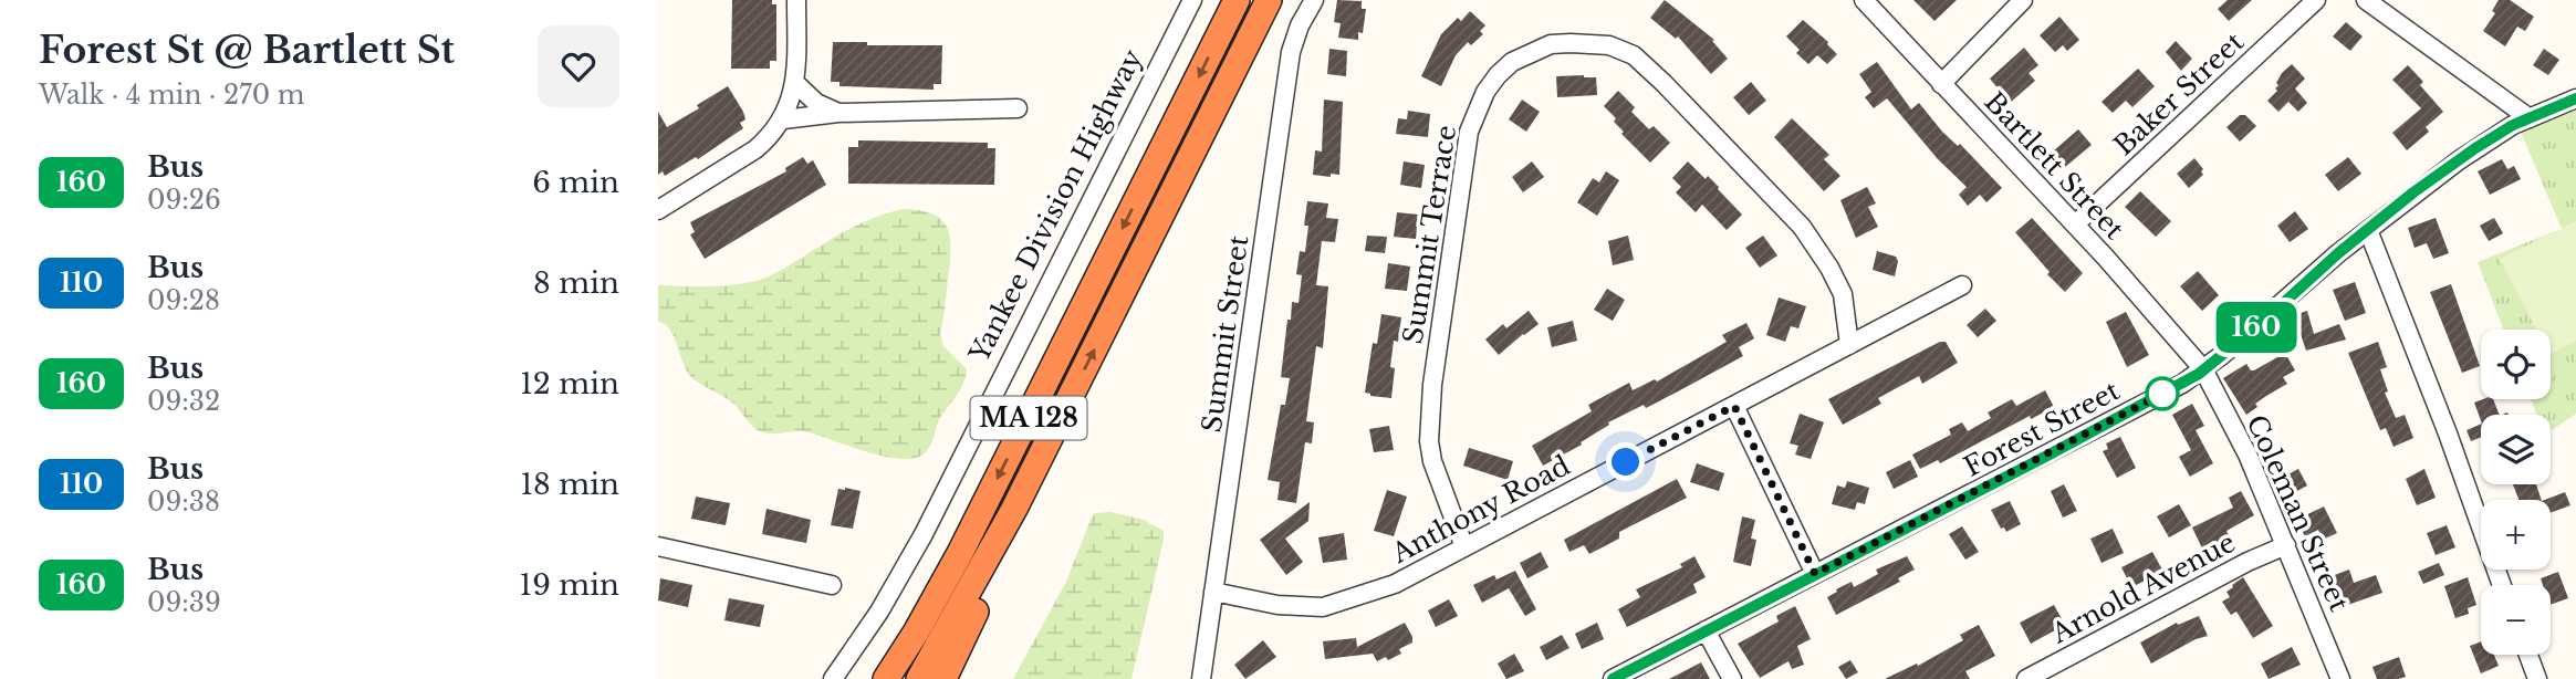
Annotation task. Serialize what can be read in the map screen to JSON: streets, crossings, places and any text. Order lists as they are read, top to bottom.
{
  "streets": {
    "highway": ["MA 128"],
    "street": [
      "Baker Street",
      "Bartlett Street",
      "Yankee Division Highway",
      "Summit Terrace",
      "Summit Street",
      "Forest Street",
      "Anthony Road",
      "Coleman Street",
      "Arnold Avenue"
    ]
  },
  "crossings": [
    ["Baker Street", "Bartlett Street"],
    ["Bartlett Street", "Forest Street"],
    ["Bartlett Street", "Coleman Street"],
    ["Summit Terrace", "Anthony Road"],
    ["Summit Street", "Anthony Road"],
    ["Forest Street", "Coleman Street"],
    ["Coleman Street", "Arnold Avenue"]
  ],
  "lines": ["bus line 160"],
  "page": {
    "heading": ["Forest St @ Bartlett St", "Walk · 4 min · 270 m"],
    "on_map": "160",
    "list": [
      {
        "mark": "160",
        "name": "Bus",
        "note": "09:26",
        "value": "6 min"
      },
      {
        "mark": "110",
        "name": "Bus",
        "note": "09:28",
        "value": "8 min"
      },
      {
        "mark": "160",
        "name": "Bus",
        "note": "09:32",
        "value": "12 min"
      },
      {
        "mark": "110",
        "name": "Bus",
        "note": "09:38",
        "value": "18 min"
      },
      {
        "mark": "160",
        "name": "Bus",
        "note": "09:39",
        "value": "19 min"
      }
    ],
    "map_buttons": ["+", "−"]
  }
}
